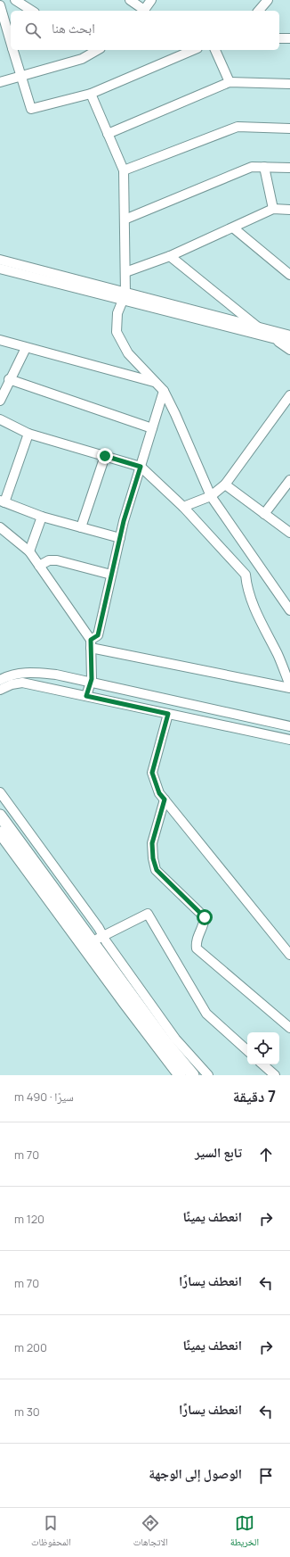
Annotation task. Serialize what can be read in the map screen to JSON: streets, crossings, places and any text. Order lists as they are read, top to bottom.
{
  "page": {
    "search": "ابحث هنا",
    "heading": ["7 دقيقة", "سيرًا · 490 m"],
    "list": [
      ["تابع السير", "70 m"],
      ["انعطف يمينًا", "120 m"],
      ["انعطف يسارًا", "70 m"],
      ["انعطف يمينًا", "200 m"],
      ["انعطف يسارًا", "30 m"],
      "الوصول إلى الوجهة"
    ],
    "nav": ["الخريطة", "الاتجاهات", "المحفوظات"]
  }
}
